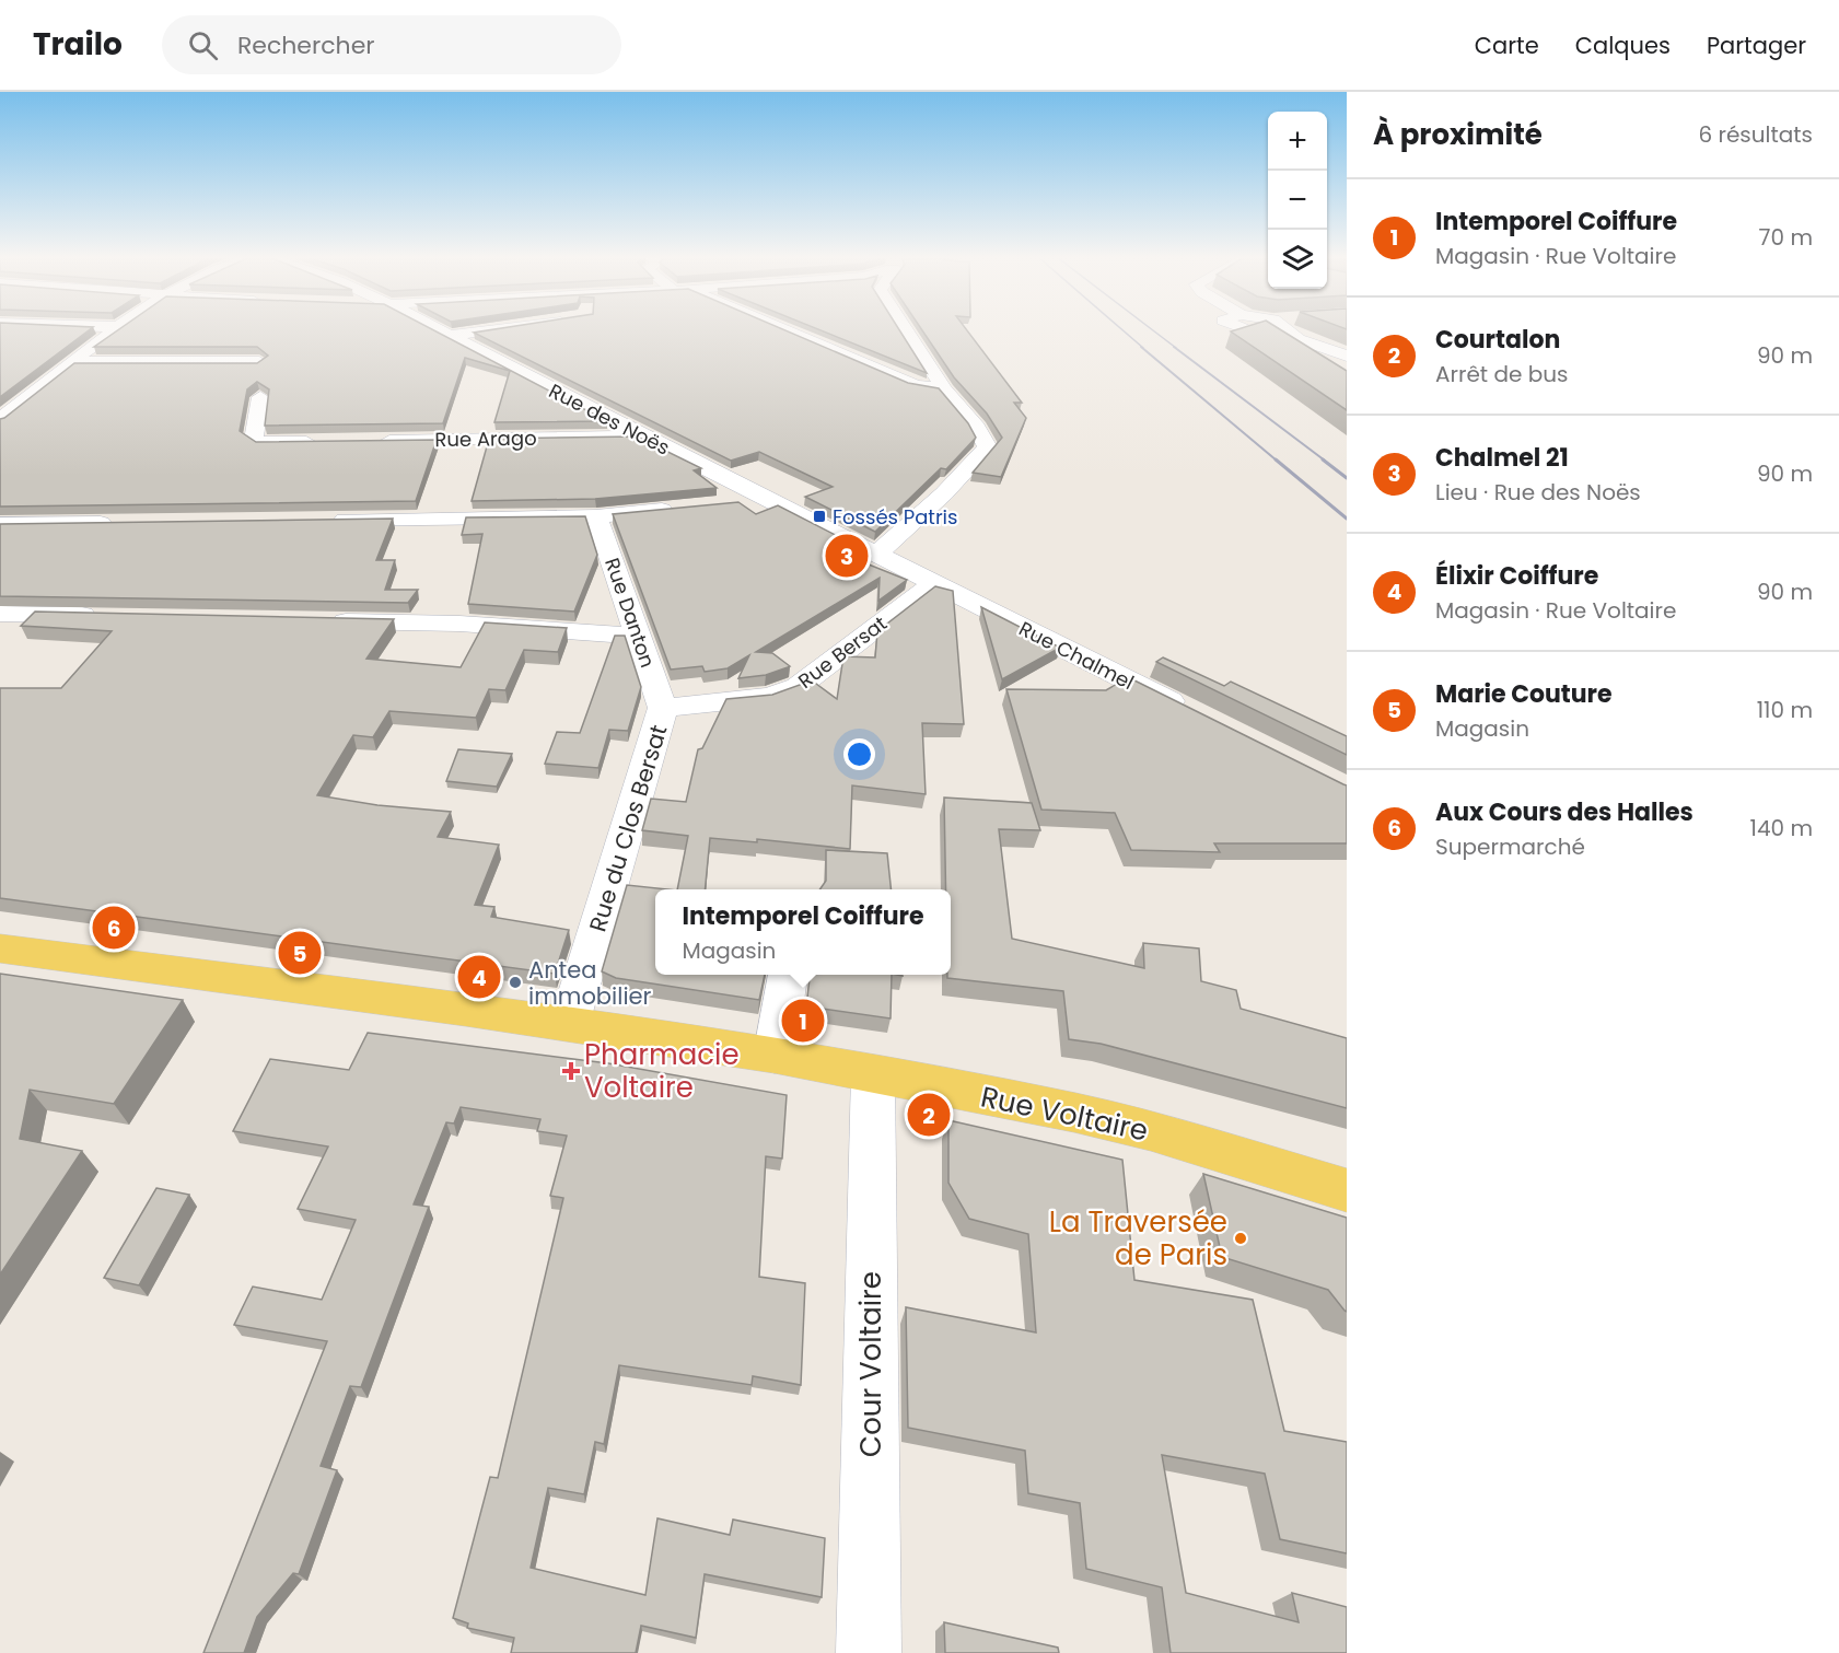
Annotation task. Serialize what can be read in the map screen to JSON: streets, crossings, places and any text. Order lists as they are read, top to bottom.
{
  "streets": {
    "main road": ["Rue Voltaire"],
    "street": [
      "Rue des Noës",
      "Rue Arago",
      "Rue Danton",
      "Rue Bersat",
      "Rue Chalmel",
      "Rue du Clos Bersat",
      "Cour Voltaire"
    ]
  },
  "crossings": [
    ["Rue des Noës", "Rue Arago"],
    ["Rue des Noës", "Rue Chalmel"],
    ["Rue Danton", "Rue Bersat"],
    ["Rue Danton", "Rue du Clos Bersat"],
    ["Rue Bersat", "Rue Chalmel"],
    ["Rue Bersat", "Rue du Clos Bersat"],
    ["Rue du Clos Bersat", "Rue Voltaire"],
    ["Rue Voltaire", "Cour Voltaire"]
  ],
  "places": {
    "transit": ["Fossés Patris"],
    "other": ["Antea immobilier", "La Traversée de Paris"],
    "health": ["Pharmacie Voltaire"]
  },
  "page": {
    "header": "Trailo",
    "search": "Rechercher",
    "nav": ["Carte", "Calques", "Partager"],
    "heading": ["À proximité", "6 résultats"],
    "map_buttons": ["+", "−"],
    "list": [
      {
        "mark": "1",
        "name": "Intemporel Coiffure",
        "note": "Magasin · Rue Voltaire",
        "value": "70 m"
      },
      {
        "mark": "2",
        "name": "Courtalon",
        "note": "Arrêt de bus",
        "value": "90 m"
      },
      {
        "mark": "3",
        "name": "Chalmel 21",
        "note": "Lieu · Rue des Noës",
        "value": "90 m"
      },
      {
        "mark": "4",
        "name": "Élixir Coiffure",
        "note": "Magasin · Rue Voltaire",
        "value": "90 m"
      },
      {
        "mark": "5",
        "name": "Marie Couture",
        "note": "Magasin",
        "value": "110 m"
      },
      {
        "mark": "6",
        "name": "Aux Cours des Halles",
        "note": "Supermarché",
        "value": "140 m"
      }
    ],
    "pins": [
      "3",
      "6",
      "5",
      "4",
      "1",
      "2"
    ],
    "popup": ["Intemporel Coiffure", "Magasin"]
  }
}
